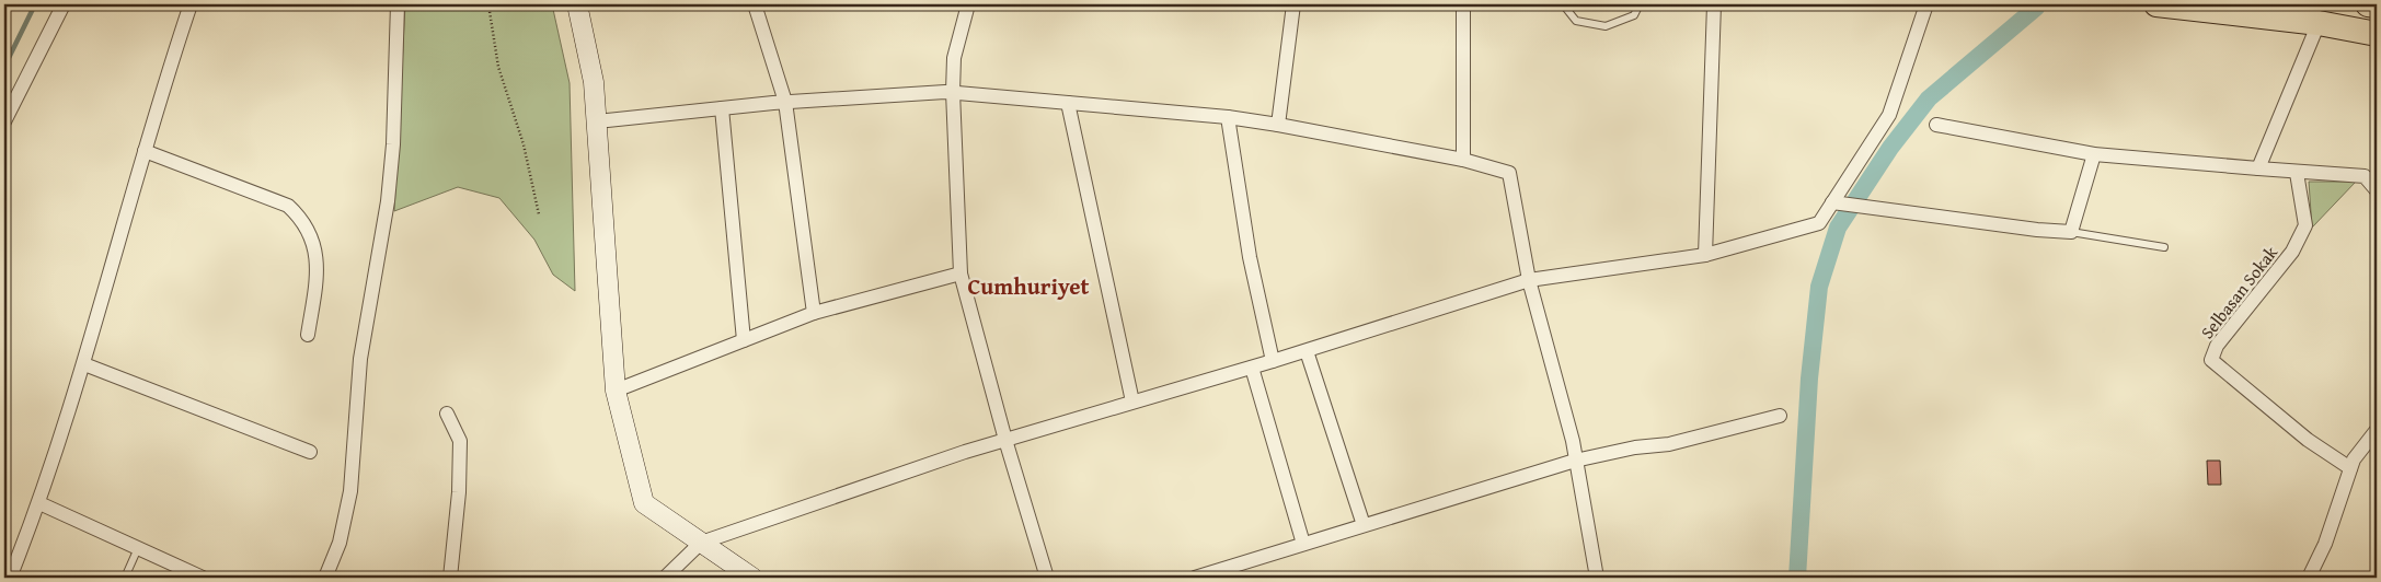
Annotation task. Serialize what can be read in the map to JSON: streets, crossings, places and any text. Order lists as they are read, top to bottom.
{
  "streets": {
    "street": ["Selbasan Sokak"]
  },
  "districts": ["Cumhuriyet"]
}
